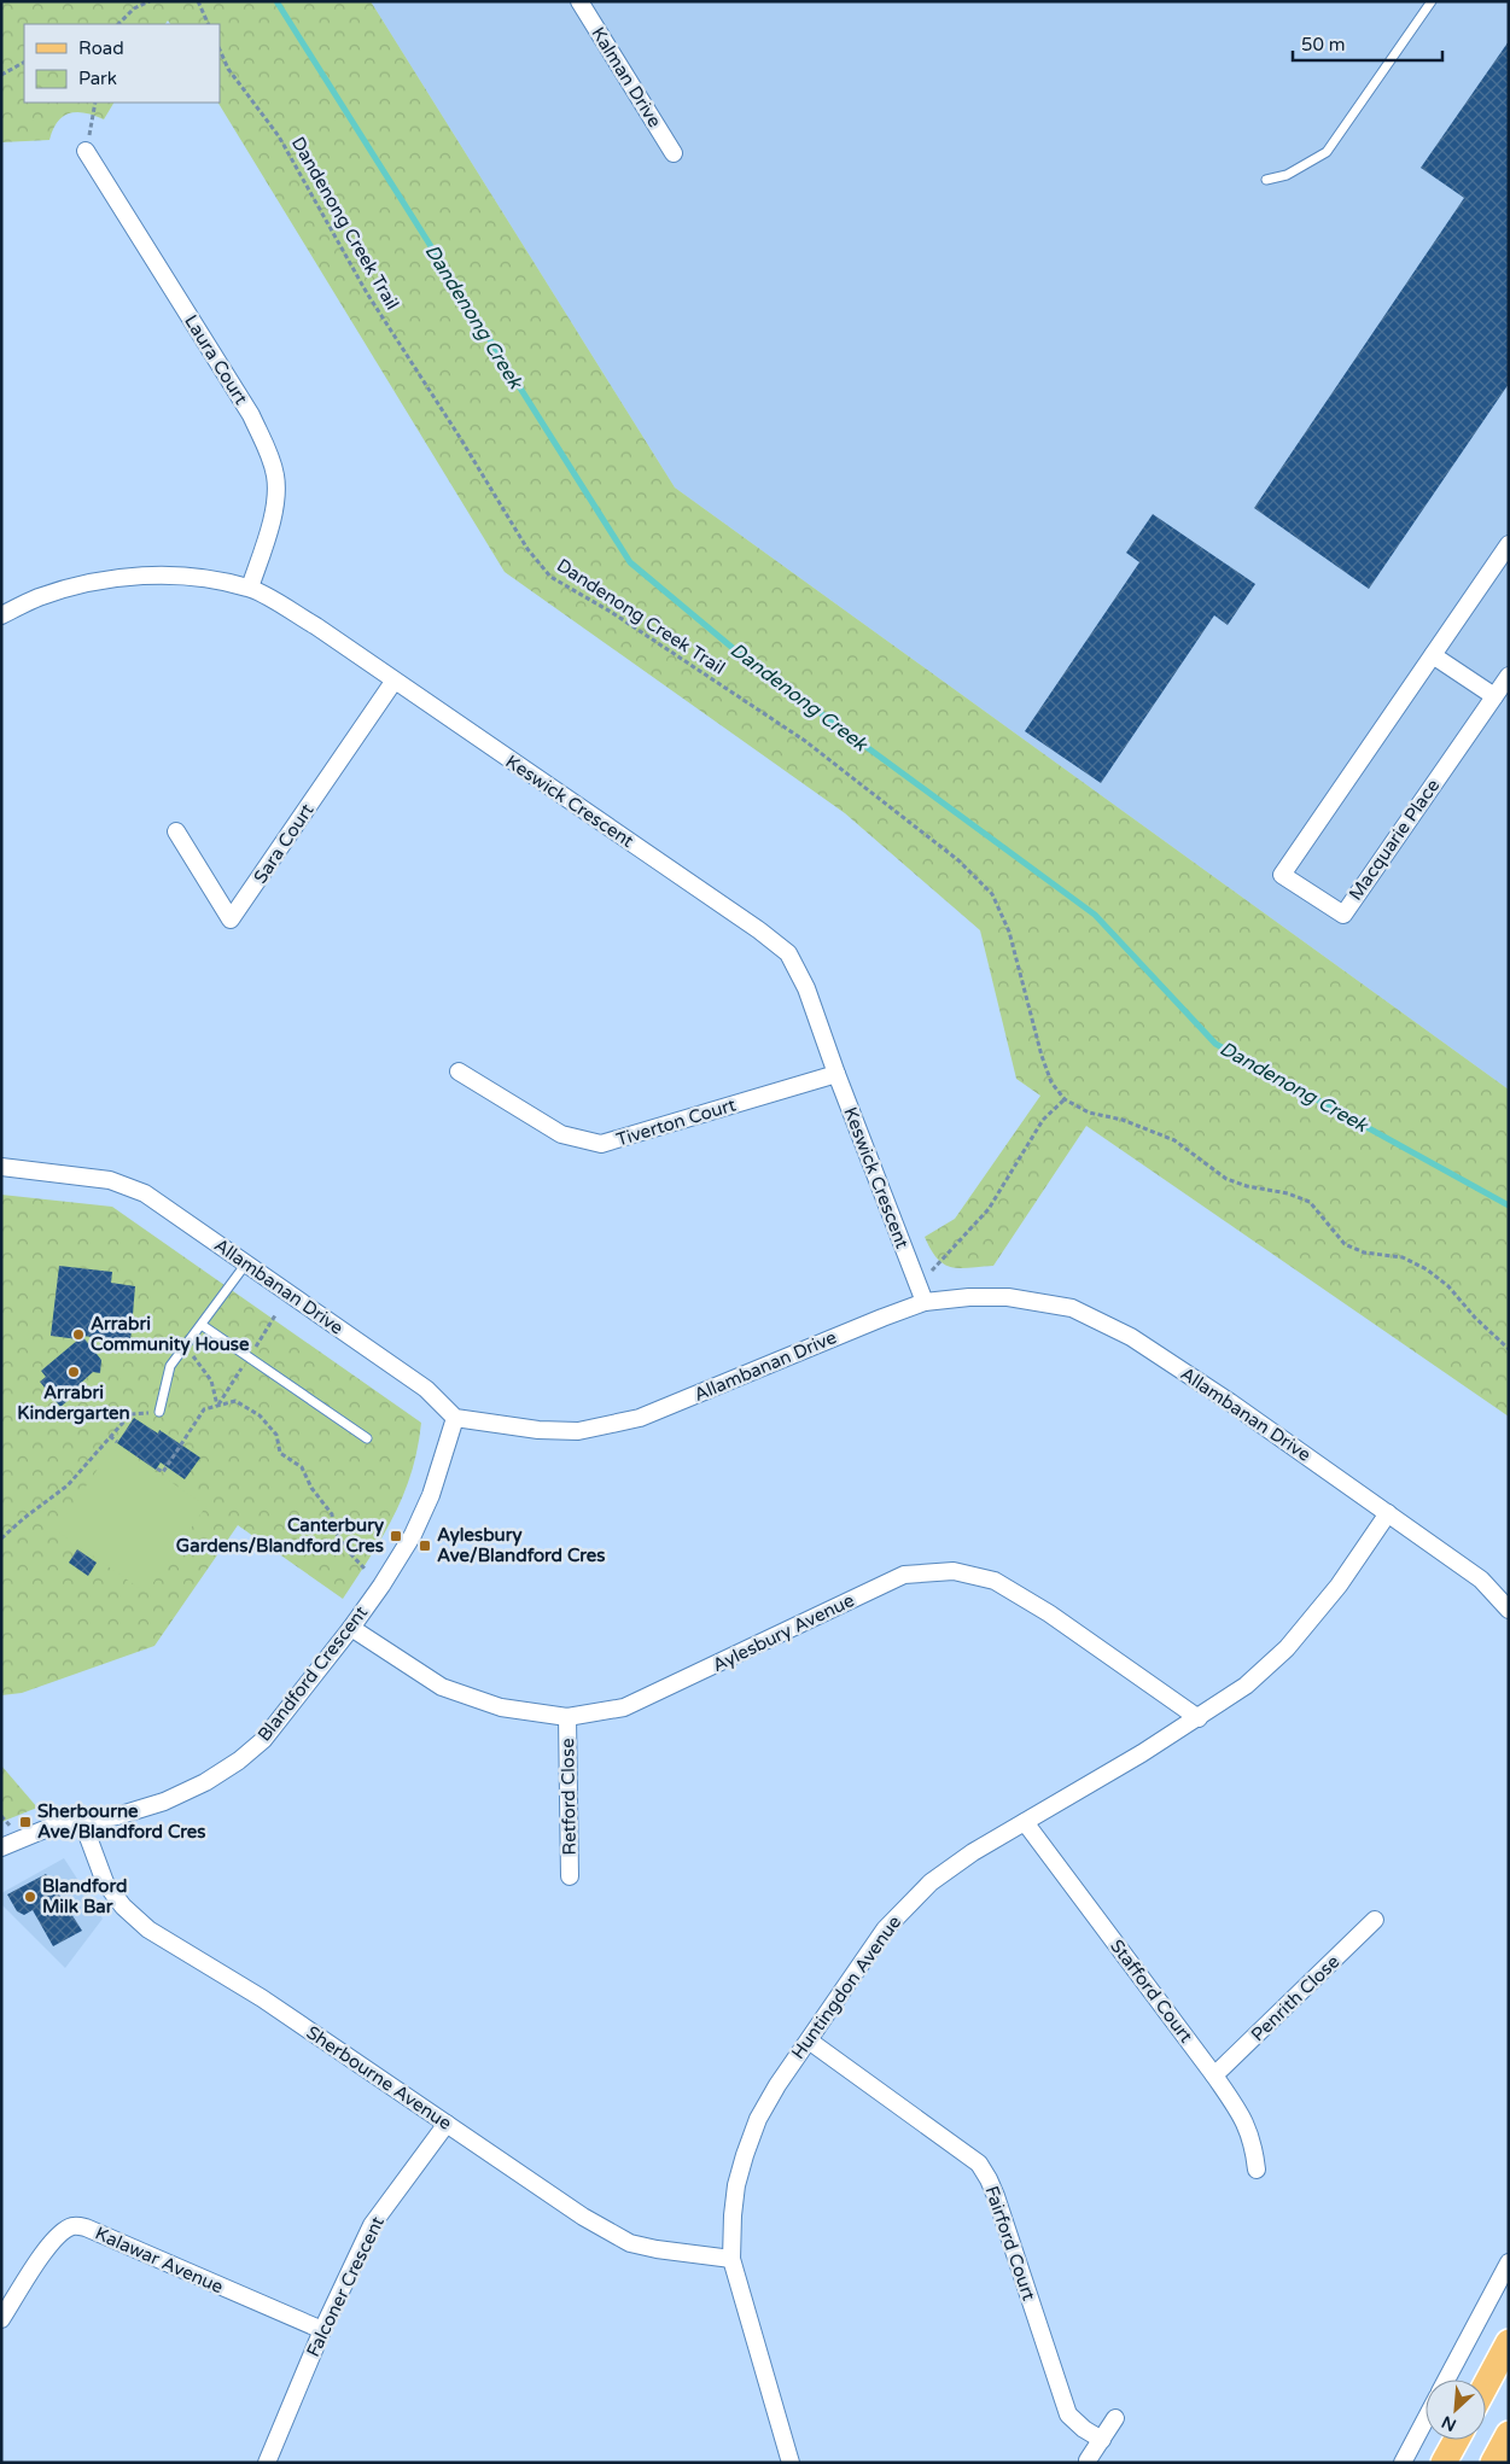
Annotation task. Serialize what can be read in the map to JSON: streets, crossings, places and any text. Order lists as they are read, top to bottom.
{
  "streets": {
    "street": [
      "Kalman Drive",
      "Laura Court",
      "Keswick Crescent",
      "Macquarie Place",
      "Sara Court",
      "Tiverton Court",
      "Allambanan Drive",
      "Aylesbury Avenue",
      "Blandford Crescent",
      "Retford Close",
      "Huntingdon Avenue",
      "Stafford Court",
      "Penrith Close",
      "Sherbourne Avenue",
      "Fairford Court",
      "Kalawar Avenue",
      "Falconer Crescent"
    ],
    "path": ["Dandenong Creek Trail"]
  },
  "crossings": [
    ["Laura Court", "Keswick Crescent"],
    ["Keswick Crescent", "Sara Court"],
    ["Keswick Crescent", "Tiverton Court"],
    ["Keswick Crescent", "Allambanan Drive"],
    ["Allambanan Drive", "Blandford Crescent"],
    ["Allambanan Drive", "Huntingdon Avenue"],
    ["Aylesbury Avenue", "Blandford Crescent"],
    ["Aylesbury Avenue", "Retford Close"],
    ["Aylesbury Avenue", "Huntingdon Avenue"],
    ["Blandford Crescent", "Sherbourne Avenue"],
    ["Huntingdon Avenue", "Stafford Court"],
    ["Huntingdon Avenue", "Sherbourne Avenue"],
    ["Huntingdon Avenue", "Fairford Court"],
    ["Stafford Court", "Penrith Close"],
    ["Sherbourne Avenue", "Falconer Crescent"],
    ["Kalawar Avenue", "Falconer Crescent"]
  ],
  "water": ["Dandenong Creek"],
  "places": {
    "other": ["Arrabri Community House", "Arrabri Kindergarten", "Blandford Milk Bar"],
    "transit": ["Canterbury Gardens/Blandford Cres", "Aylesbury Ave/Blandford Cres", "Sherbourne Ave/Blandford Cres"]
  },
  "legend": ["Road", "Park"],
  "scale_bar": "50 m",
  "north": "bottom left"
}
